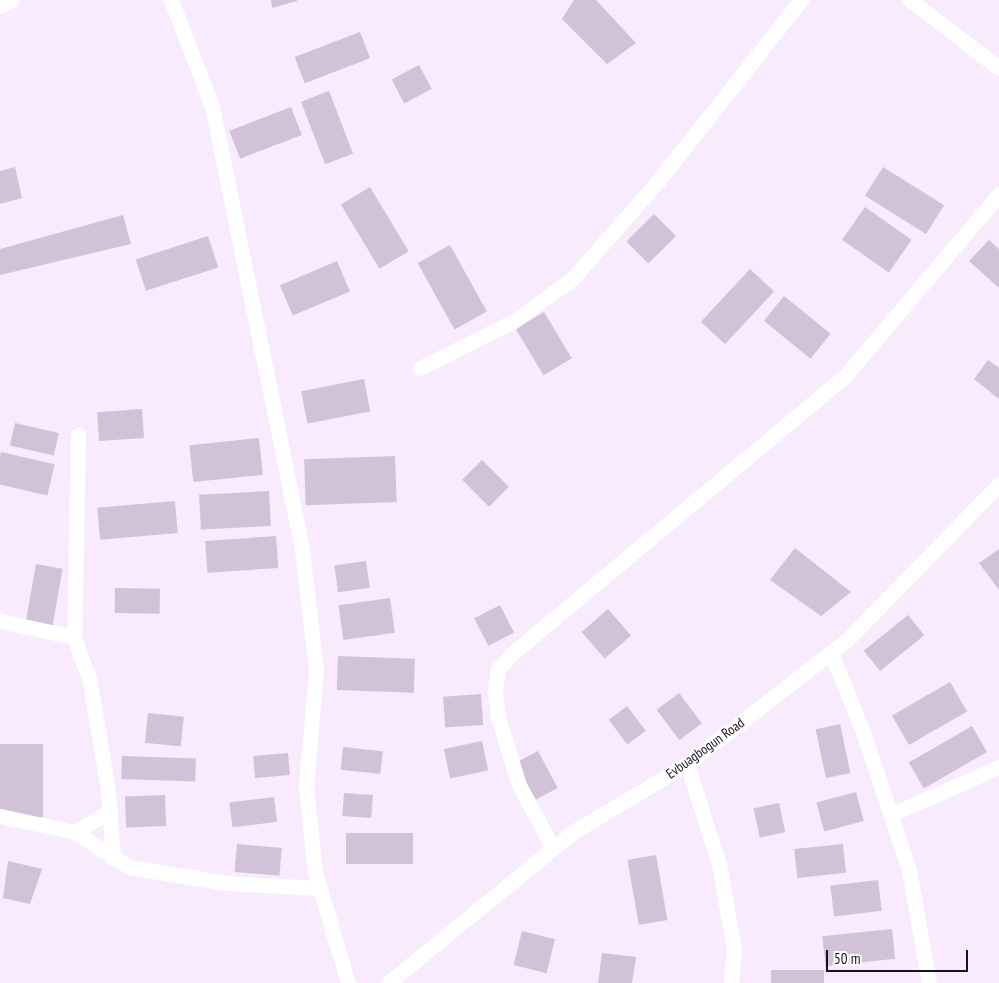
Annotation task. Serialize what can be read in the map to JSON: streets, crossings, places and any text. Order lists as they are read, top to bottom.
{
  "streets": {
    "street": ["Evbuagbogun Road"]
  },
  "scale_bar": "50 m"
}
